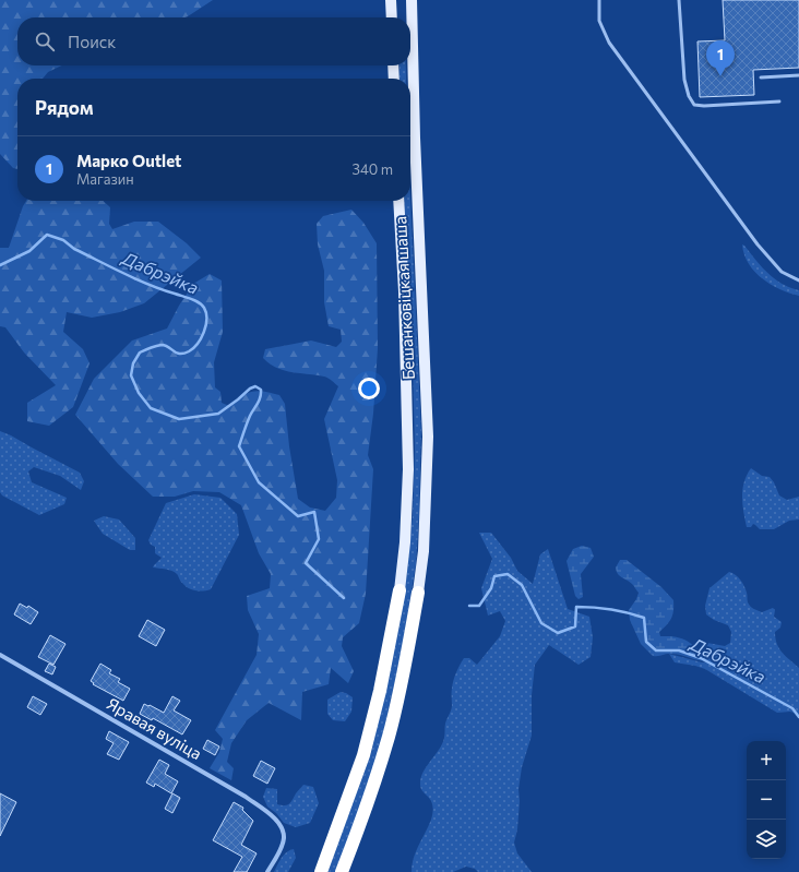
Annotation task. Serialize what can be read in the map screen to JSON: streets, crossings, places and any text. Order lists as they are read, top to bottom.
{
  "streets": {
    "main road": ["Бешанковіцкая шаша"],
    "street": ["Яравая вуліца"]
  },
  "water": ["Дабрэйка"],
  "page": {
    "search": "Поиск",
    "pins": "1",
    "heading": "Рядом",
    "list": [
      {
        "mark": "1",
        "name": "Марко Outlet",
        "note": "Магазин",
        "value": "340 m"
      }
    ],
    "map_buttons": ["+", "−"]
  }
}
